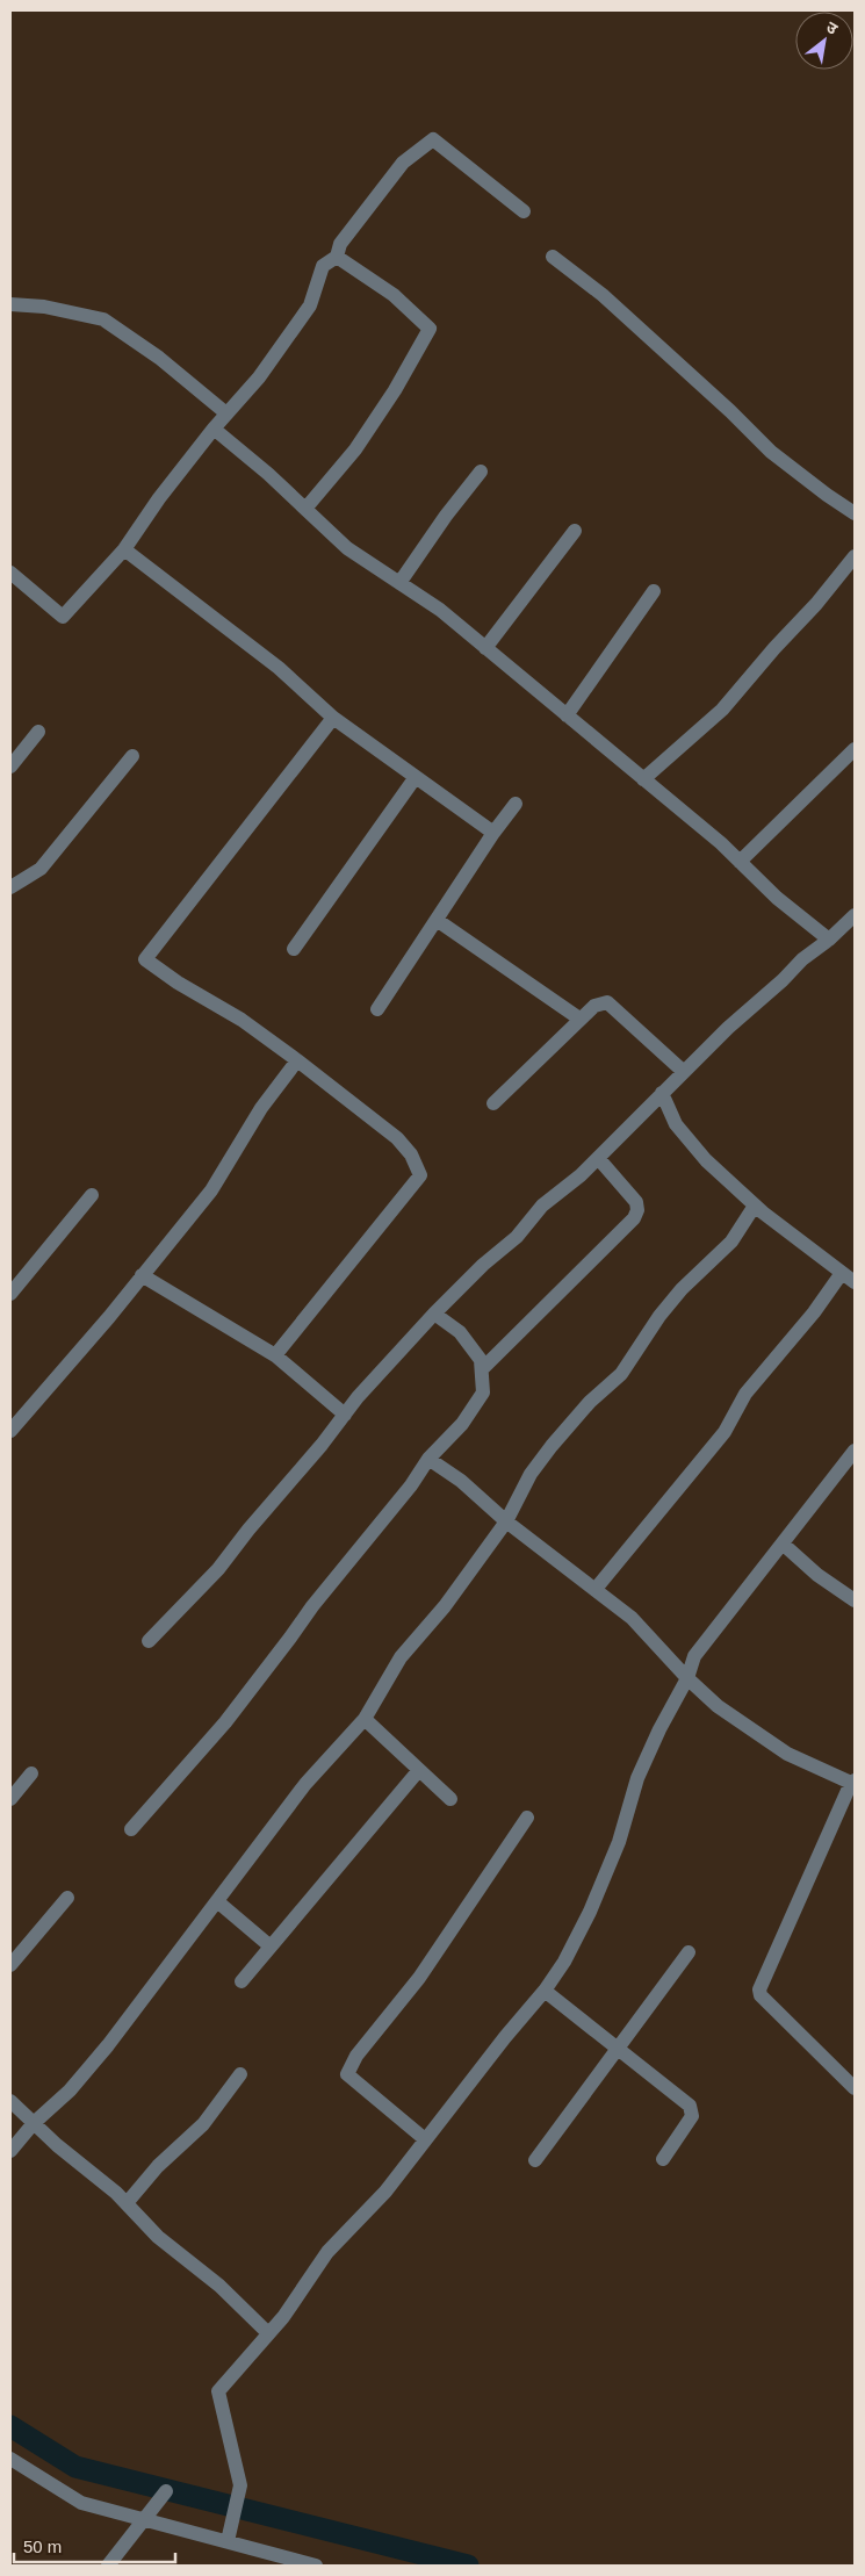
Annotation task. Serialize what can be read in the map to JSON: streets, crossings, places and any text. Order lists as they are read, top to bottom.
{
  "scale_bar": "50 m",
  "north": "top right"
}
